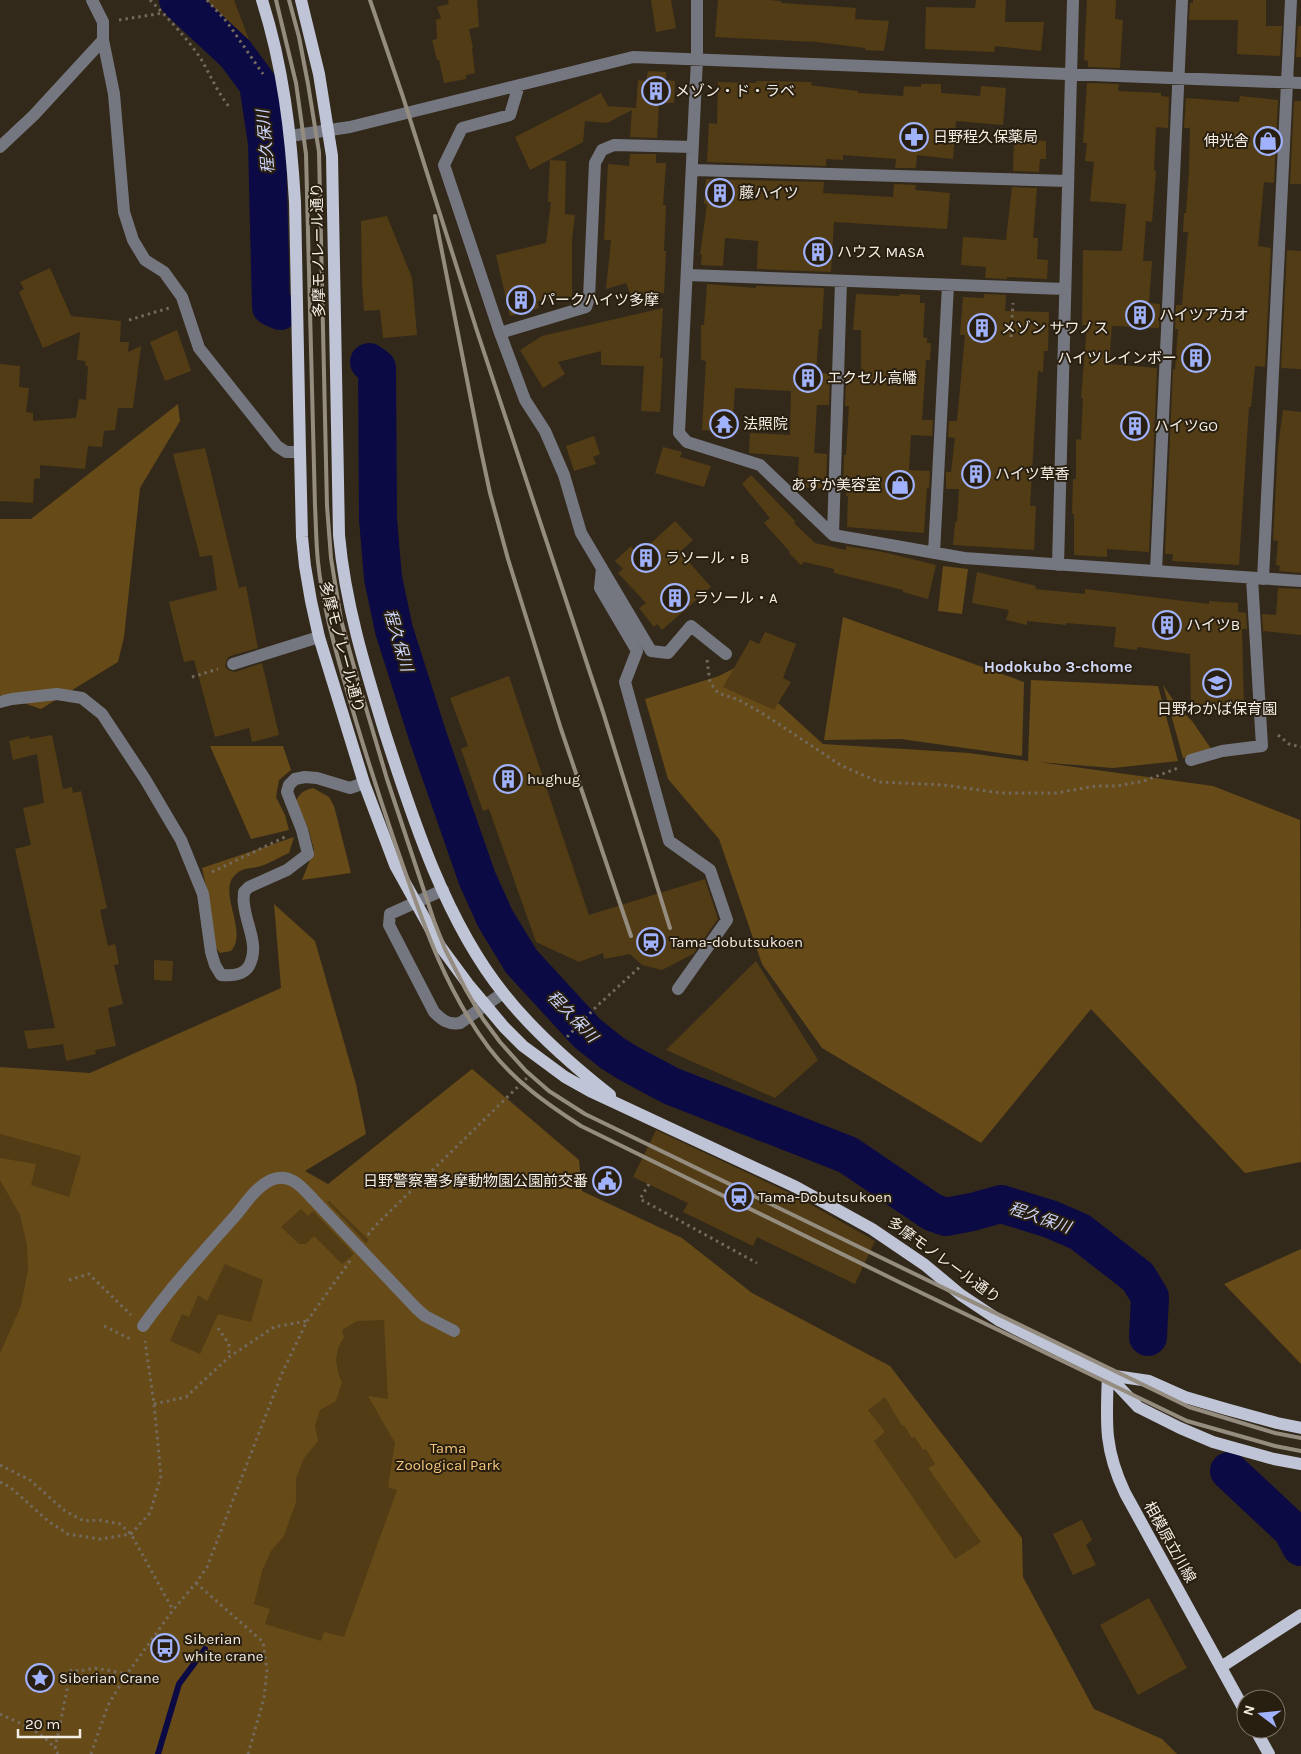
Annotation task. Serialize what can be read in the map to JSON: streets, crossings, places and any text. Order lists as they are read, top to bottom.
{
  "streets": {
    "main road": ["多摩モノレール通り", "相模原立川線"]
  },
  "crossings": [
    ["多摩モノレール通り", "相模原立川線"]
  ],
  "districts": ["Hodokubo 3-chome"],
  "water": ["程久保川"],
  "parks": ["Tama Zoological Park"],
  "places": {
    "building": [
      "メゾン・ド・ラベ",
      "藤ハイツ",
      "ハウス MASA",
      "パークハイツ多摩",
      "ハイツアカオ",
      "メゾン サワノス",
      "ハイツレインボー",
      "エクセル高幡",
      "ハイツGO",
      "ハイツ草香",
      "ラソール・B",
      "ラソール・A",
      "ハイツB",
      "hughug"
    ],
    "pharmacy": ["日野程久保薬局"],
    "shop": ["伸光舎", "あすか美容室"],
    "temple": ["法照院"],
    "school or university": ["日野わかば保育園"],
    "station": ["Tama-dobutsukoen", "Tama-Dobutsukoen"],
    "public building": ["日野警察署多摩動物園公園前交番"],
    "bus stop": ["Siberian white crane"],
    "place": ["Siberian Crane"]
  },
  "scale_bar": "20 m",
  "north": "left"
}
